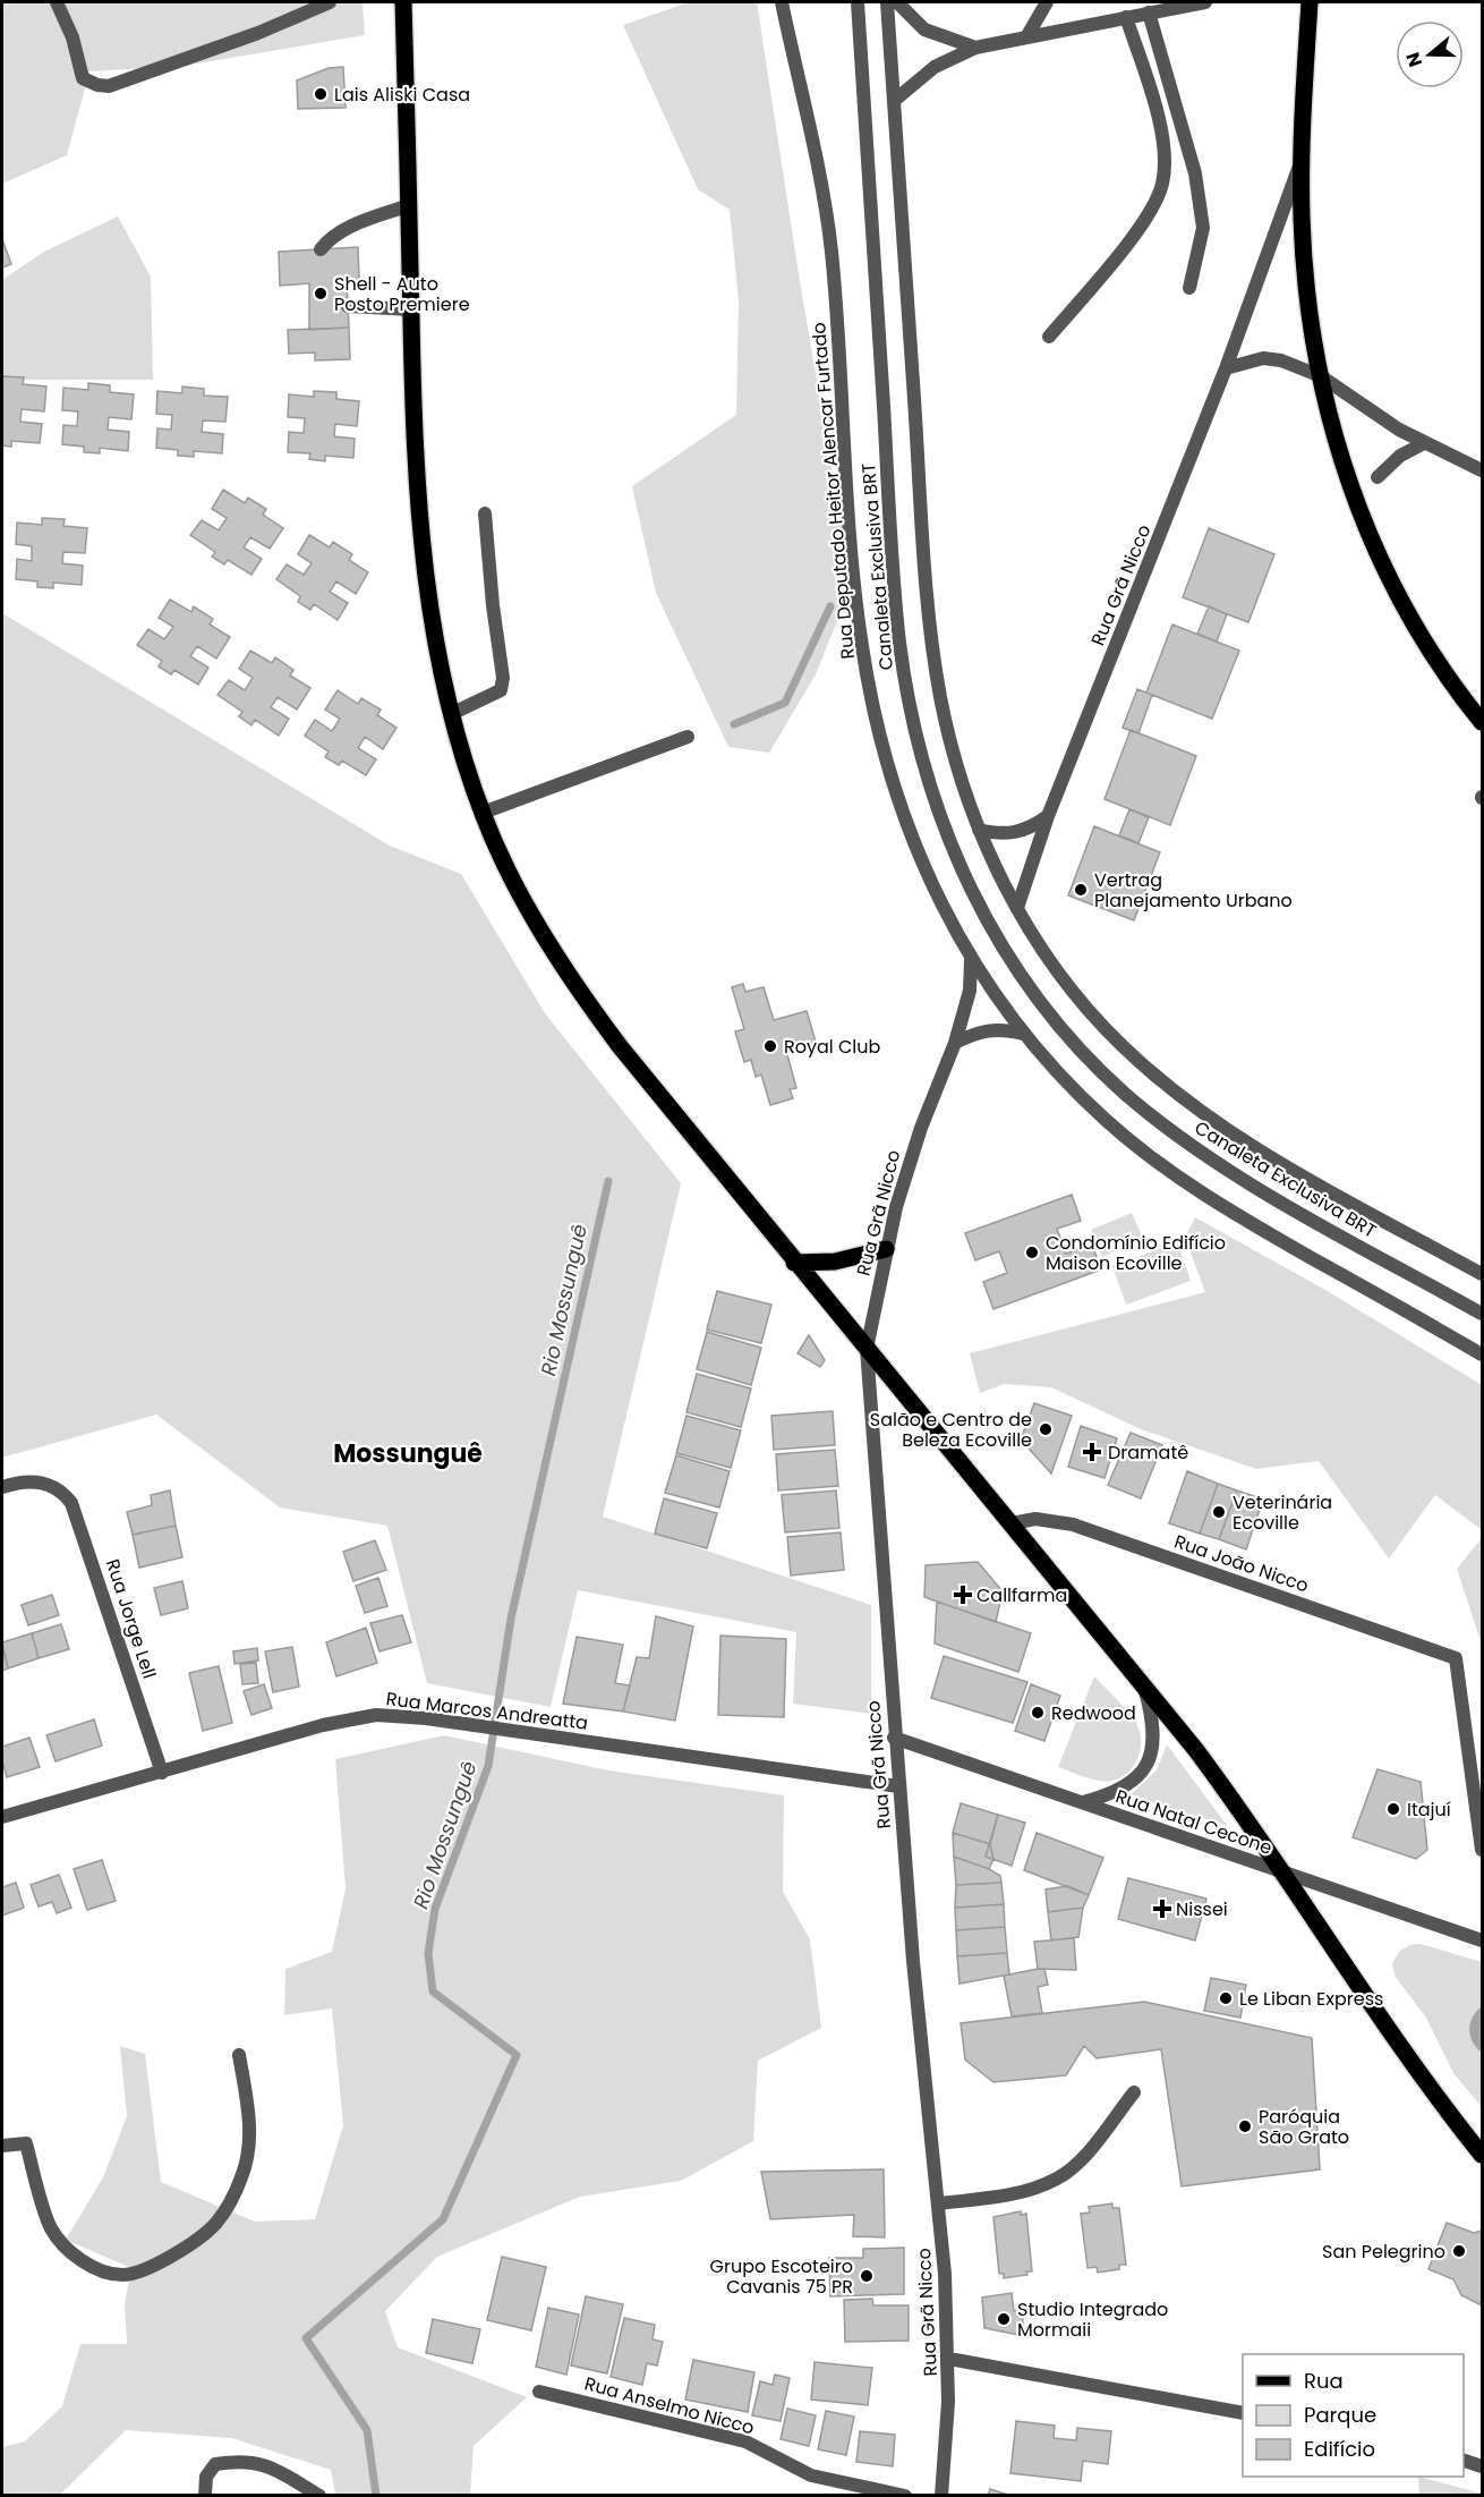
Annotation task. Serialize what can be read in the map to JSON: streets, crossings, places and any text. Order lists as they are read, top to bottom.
{
  "streets": {
    "street": [
      "Rua Deputado Heitor Alencar Furtado",
      "Canaleta Exclusiva BRT",
      "Rua Grã Nicco",
      "Rua João Nicco",
      "Rua Jorge Lell",
      "Rua Marcos Andreatta",
      "Rua Natal Cecone",
      "Rua Anselmo Nicco"
    ]
  },
  "crossings": [
    ["Rua Deputado Heitor Alencar Furtado", "Rua Grã Nicco"],
    ["Rua Grã Nicco", "Rua Marcos Andreatta"],
    ["Rua Grã Nicco", "Rua Natal Cecone"],
    ["Rua Jorge Lell", "Rua Marcos Andreatta"]
  ],
  "districts": ["Mossunguê"],
  "water": ["Rio Mossunguê"],
  "places": {
    "other": [
      "Lais Aliski Casa",
      "Shell - Auto Posto Premiere",
      "Vertrag Planejamento Urbano",
      "Royal Club",
      "Condomínio Edifício Maison Ecoville",
      "Salão e Centro de Beleza Ecoville",
      "Veterinária Ecoville",
      "Redwood",
      "Itajuí",
      "Le Liban Express",
      "Paróquia São Grato",
      "San Pelegrino",
      "Grupo Escoteiro Cavanis 75 PR",
      "Studio Integrado Mormaii"
    ],
    "health": ["Dramatê", "Callfarma", "Nissei"]
  },
  "legend": ["Rua", "Parque", "Edifício"],
  "north": "left"
}
